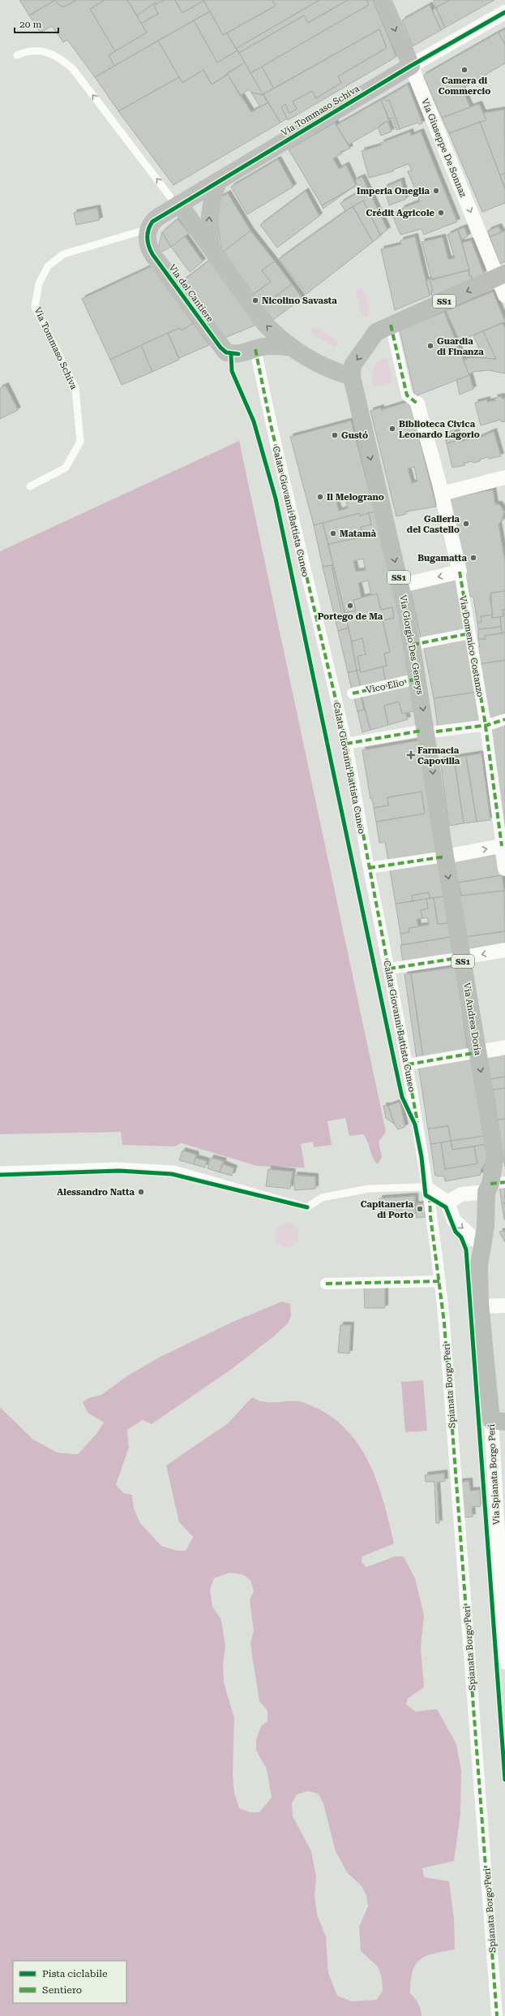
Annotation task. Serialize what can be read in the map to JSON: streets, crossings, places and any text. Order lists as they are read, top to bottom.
{
  "streets": {
    "main road": [
      "Via Tommaso Schiva",
      "Via Giuseppe De Sonnaz",
      "Via del Cantiere",
      "SS1",
      "Via Giorgio Des Geneys",
      "Via Andrea Doria",
      "Via Spianata Borgo Peri"
    ],
    "street": [
      "Calata Giovanni Battista Cuneo",
      "Via Domenico Costanzo",
      "Vico Elio",
      "Spianata Borgo Peri"
    ]
  },
  "crossings": [
    ["Via Tommaso Schiva", "Via Giuseppe De Sonnaz"],
    ["Via Tommaso Schiva", "Via del Cantiere"],
    ["Via Giuseppe De Sonnaz", "SS1"],
    ["Via del Cantiere", "Calata Giovanni Battista Cuneo"],
    ["SS1", "Via Giorgio Des Geneys"],
    ["SS1", "Via Andrea Doria"],
    ["SS1", "Via Spianata Borgo Peri"],
    ["Calata Giovanni Battista Cuneo", "Spianata Borgo Peri"],
    ["Via Giorgio Des Geneys", "Vico Elio"],
    ["Via Giorgio Des Geneys", "Via Andrea Doria"]
  ],
  "one_way": ["Via Giuseppe De Sonnaz", "Via Giorgio Des Geneys", "Via Andrea Doria"],
  "places": {
    "other": [
      "Camera di Commercio",
      "Imperia Oneglia",
      "Crédit Agricole",
      "Nicolino Savasta",
      "Guardia di Finanza",
      "Biblioteca Civica Leonardo Lagorio",
      "Gustó",
      "Il Melograno",
      "Galleria del Castello",
      "Matamà",
      "Bugamatta",
      "Portego de Ma",
      "Alessandro Natta",
      "Capitaneria di Porto"
    ],
    "health": ["Farmacia Capovilla"]
  },
  "legend": ["Pista ciclabile", "Sentiero"],
  "scale_bar": "20 m"
}
